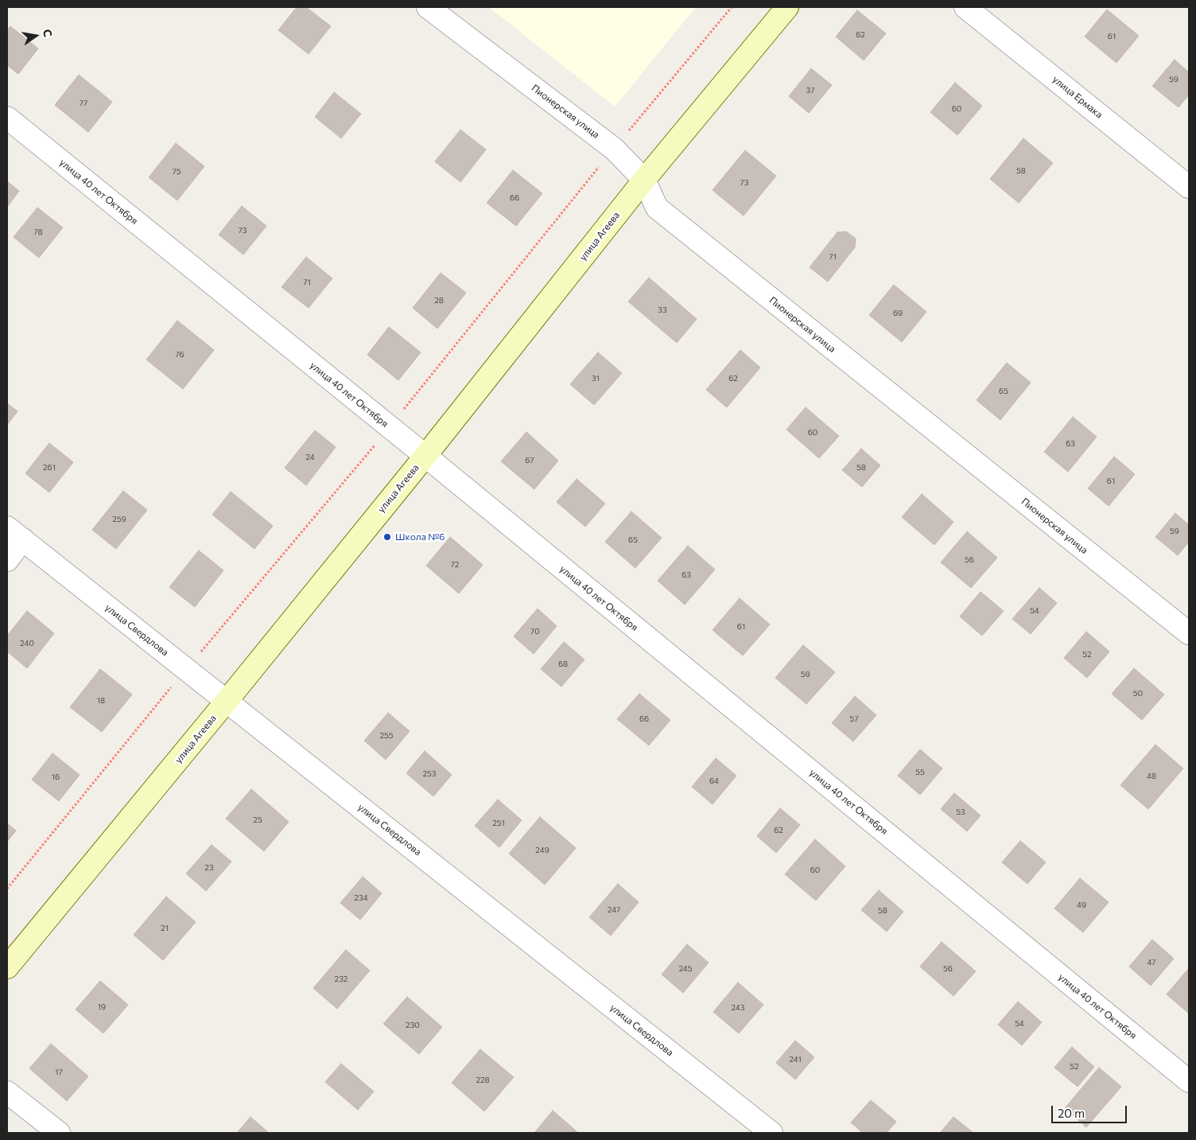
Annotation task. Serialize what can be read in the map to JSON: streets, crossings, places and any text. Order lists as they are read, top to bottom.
{
  "streets": {
    "street": [
      "улица Ермака",
      "Пионерская улица",
      "улица 40 лет Октября",
      "улица Агеева",
      "улица Свердлова"
    ]
  },
  "crossings": [
    ["Пионерская улица", "улица Агеева"],
    ["улица 40 лет Октября", "улица Агеева"],
    ["улица Агеева", "улица Свердлова"]
  ],
  "places": ["Школа №6"],
  "house_numbers": [
    "62",
    "61",
    "59",
    "37",
    "77",
    "60",
    "58",
    "75",
    "73",
    "66",
    "73",
    "78",
    "71",
    "71",
    "28",
    "33",
    "69",
    "76",
    "31",
    "62",
    "65",
    "60",
    "63",
    "24",
    "67",
    "261",
    "58",
    "61",
    "259",
    "59",
    "65",
    "56",
    "72",
    "63",
    "54",
    "61",
    "70",
    "240",
    "52",
    "68",
    "59",
    "50",
    "18",
    "66",
    "57",
    "255",
    "55",
    "253",
    "48",
    "16",
    "64",
    "53",
    "25",
    "251",
    "62",
    "249",
    "23",
    "60",
    "234",
    "49",
    "247",
    "58",
    "21",
    "47",
    "245",
    "56",
    "232",
    "19",
    "243",
    "54",
    "230",
    "241",
    "52",
    "17",
    "228"
  ],
  "scale_bar": "20 m",
  "north": "right"
}
